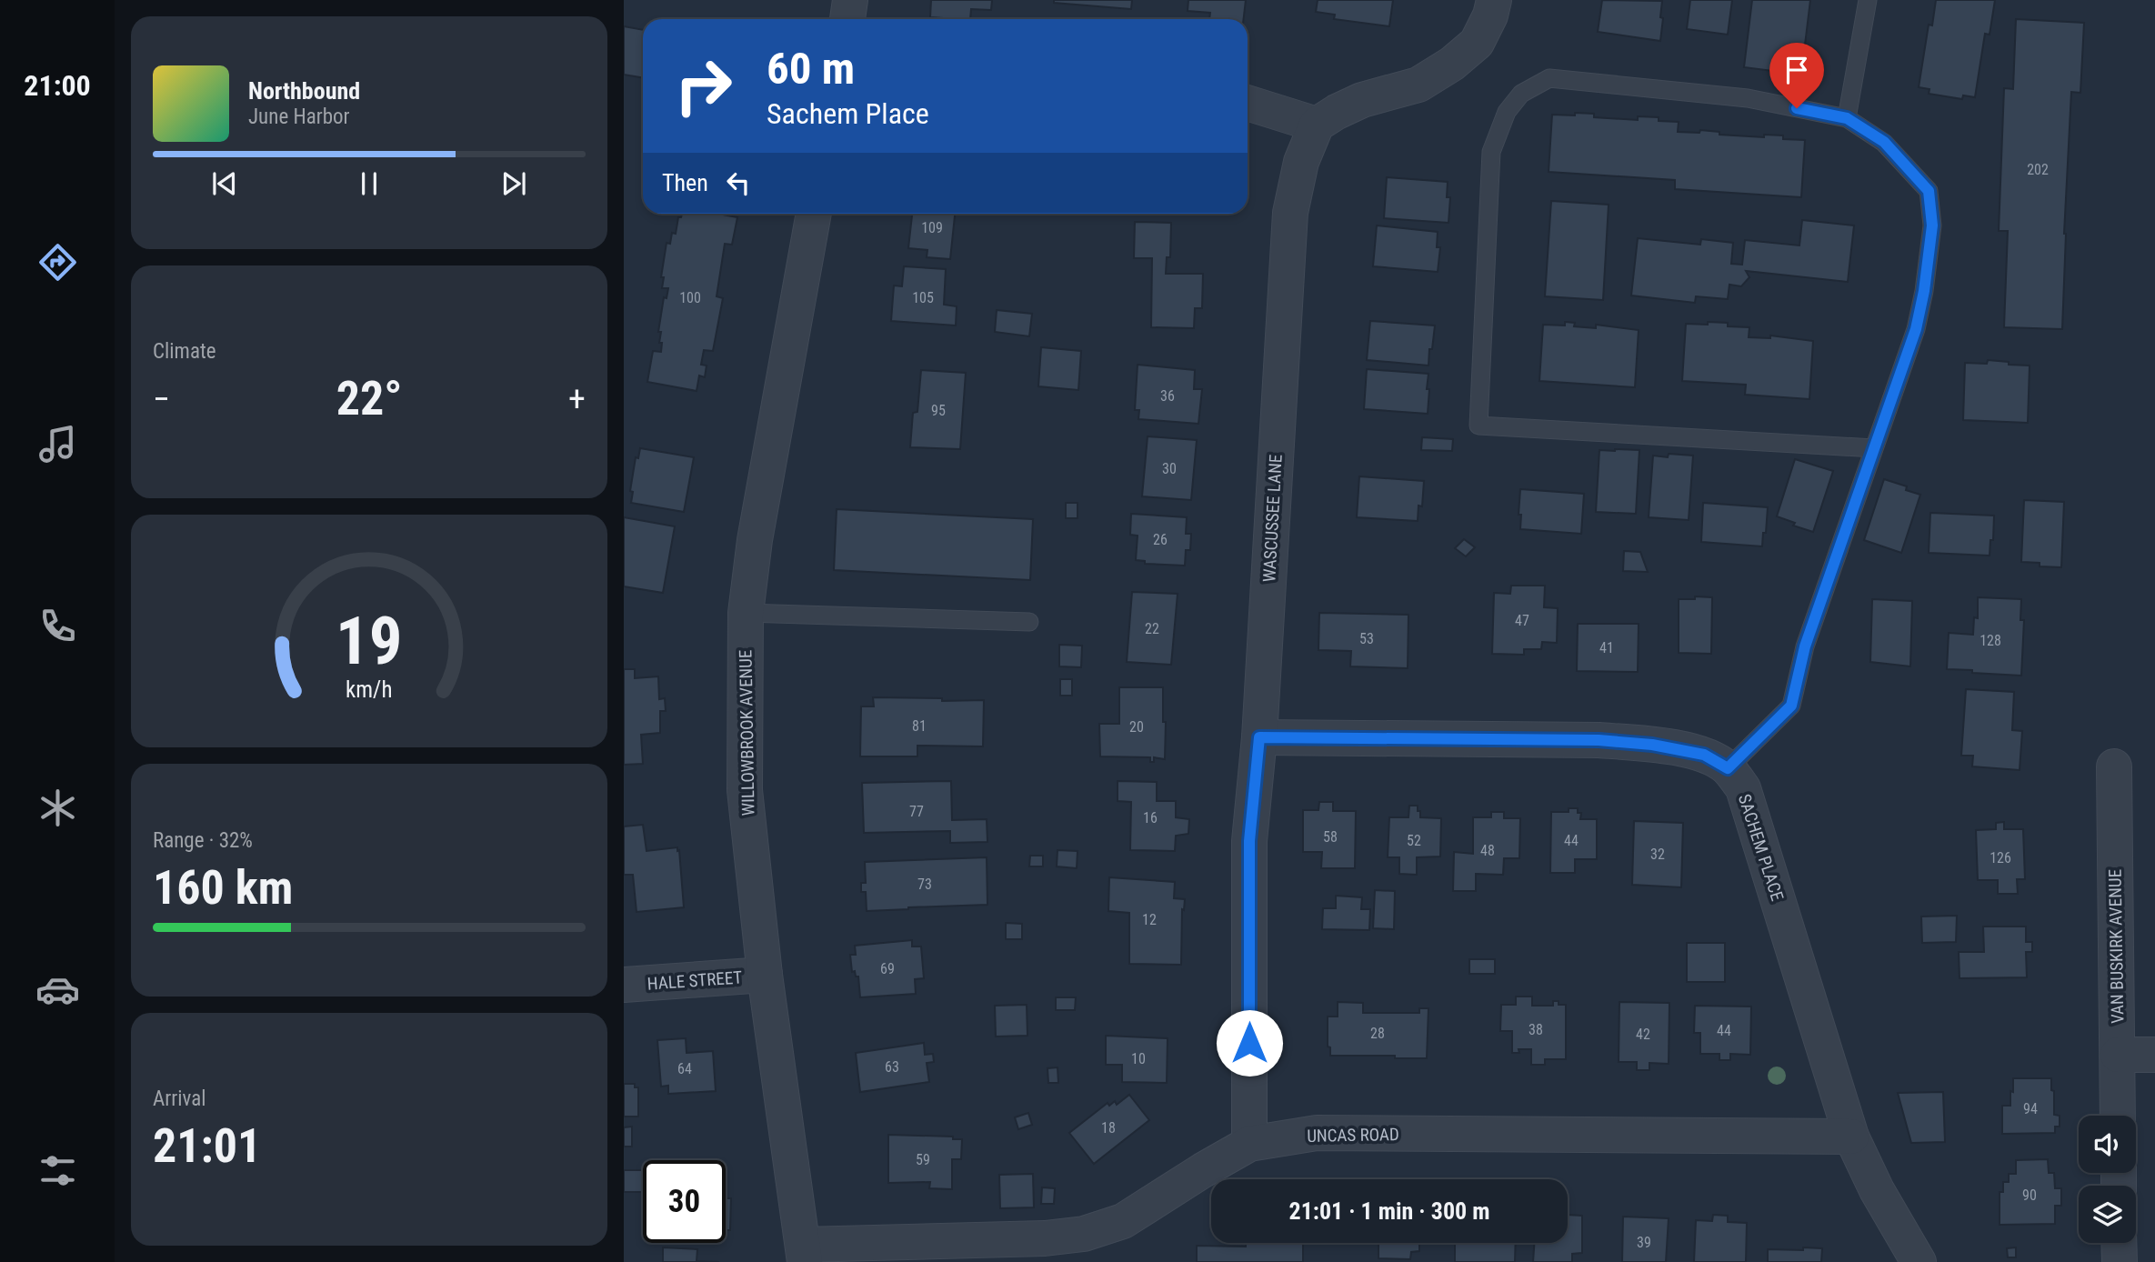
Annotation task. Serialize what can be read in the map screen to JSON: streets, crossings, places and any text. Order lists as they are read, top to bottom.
{
  "streets": {
    "street": [
      "WASCUSSEE LANE",
      "WILLOWBROOK AVENUE",
      "SACHEM PLACE",
      "VAN BUSKIRK AVENUE",
      "HALE STREET",
      "UNCAS ROAD"
    ]
  },
  "crossings": [
    ["WASCUSSEE LANE", "SACHEM PLACE"],
    ["WASCUSSEE LANE", "UNCAS ROAD"],
    ["WILLOWBROOK AVENUE", "HALE STREET"],
    ["WILLOWBROOK AVENUE", "UNCAS ROAD"],
    ["SACHEM PLACE", "UNCAS ROAD"]
  ],
  "house_numbers": [
    "202",
    "109",
    "100",
    "105",
    "36",
    "95",
    "30",
    "26",
    "47",
    "22",
    "53",
    "128",
    "41",
    "81",
    "20",
    "77",
    "16",
    "58",
    "52",
    "44",
    "48",
    "32",
    "126",
    "73",
    "12",
    "69",
    "38",
    "44",
    "28",
    "42",
    "10",
    "63",
    "64",
    "94",
    "18",
    "59",
    "90",
    "39"
  ],
  "page": {
    "tabs": "21:00",
    "turn": ["60 m", "Sachem Place"],
    "song": ["Northbound", "June Harbor"],
    "then": "Then",
    "tile": [
      "Climate",
      ["Range · 32%", "160 km"],
      ["Arrival", "21:01"]
    ],
    "heat": ["−", "22°", "+"],
    "limit": "30",
    "trip": "21:01 · 1 min · 300 m",
    "gauge": ["19", "km/h"]
  }
}
